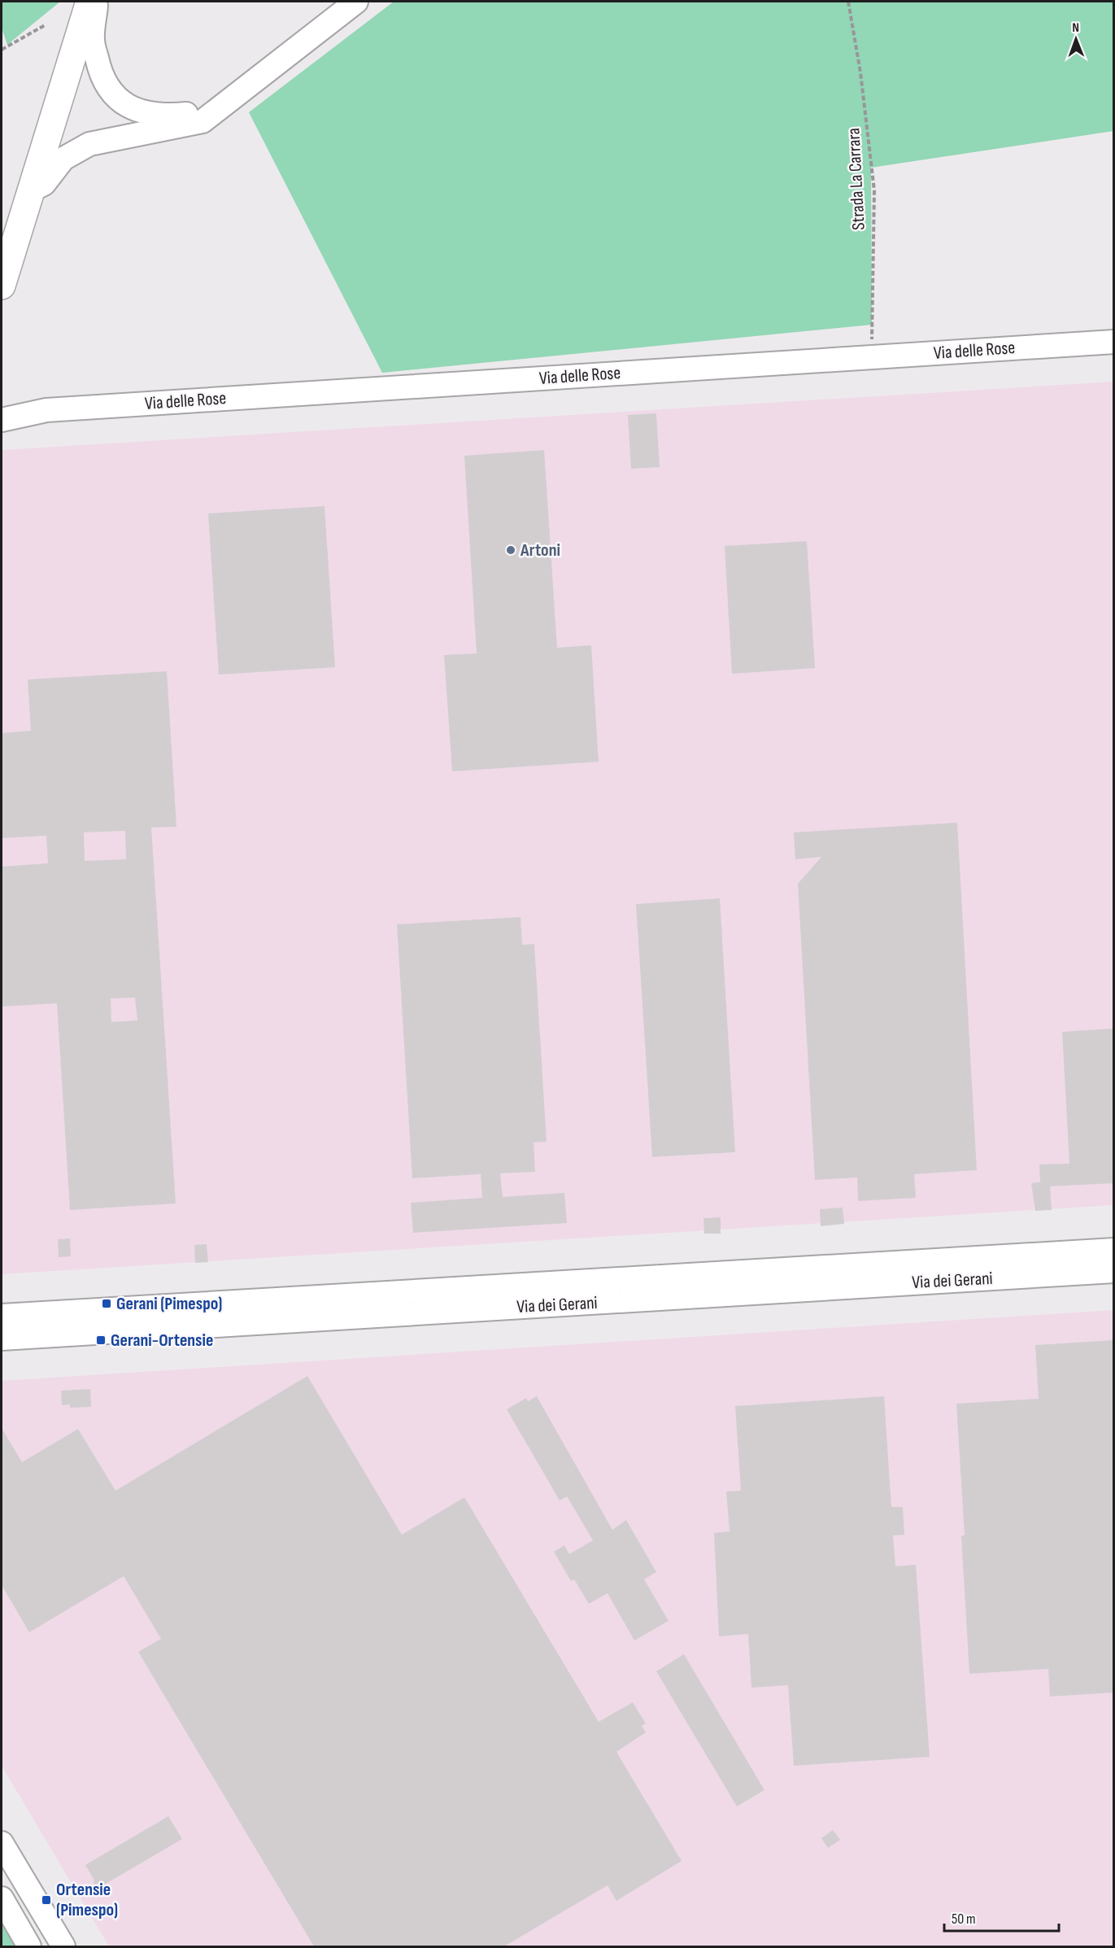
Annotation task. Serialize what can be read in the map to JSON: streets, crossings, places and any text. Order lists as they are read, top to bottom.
{
  "streets": {
    "street": ["Via delle Rose", "Via dei Gerani"],
    "path": ["Strada La Carrara"]
  },
  "crossings": [
    ["Strada La Carrara", "Via delle Rose"]
  ],
  "places": {
    "other": ["Artoni"],
    "transit": ["Gerani (Pimespo)", "Gerani-Ortensie", "Ortensie (Pimespo)"]
  },
  "scale_bar": "50 m",
  "north": "top"
}
